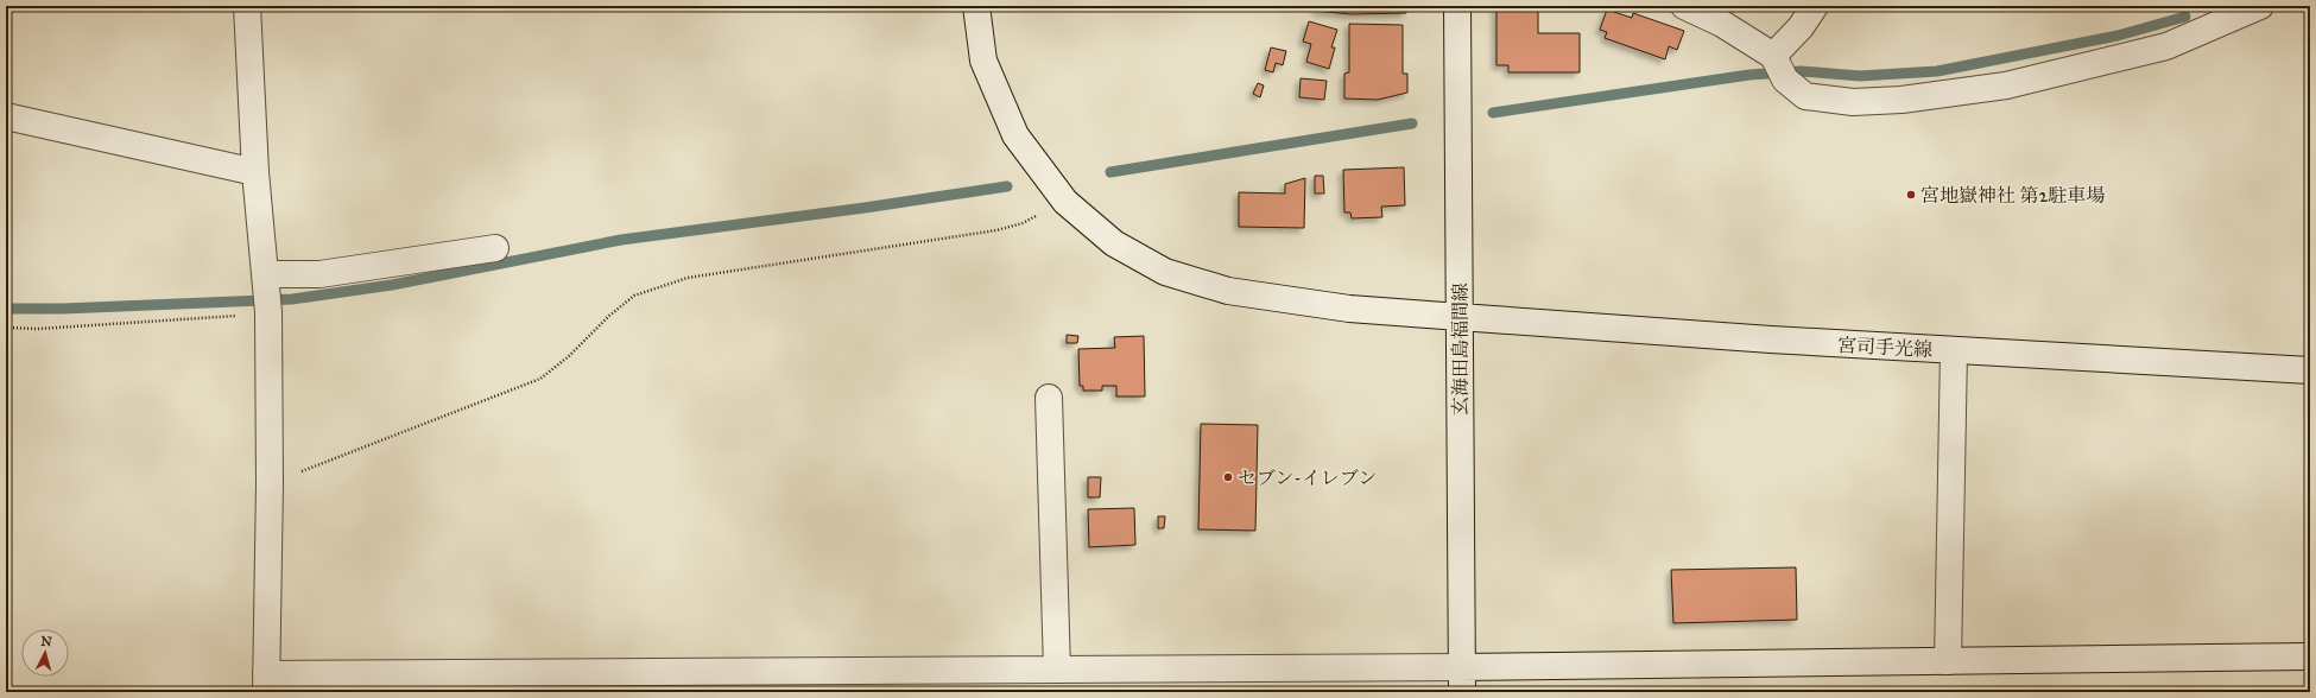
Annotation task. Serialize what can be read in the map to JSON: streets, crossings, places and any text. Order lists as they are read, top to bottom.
{
  "streets": {
    "street": ["宮司手光線", "玄海田島福間線"]
  },
  "crossings": [
    ["宮司手光線", "玄海田島福間線"]
  ],
  "places": ["宮地嶽神社 第2駐車場", "セブン-イレブン"],
  "north": "top"
}
